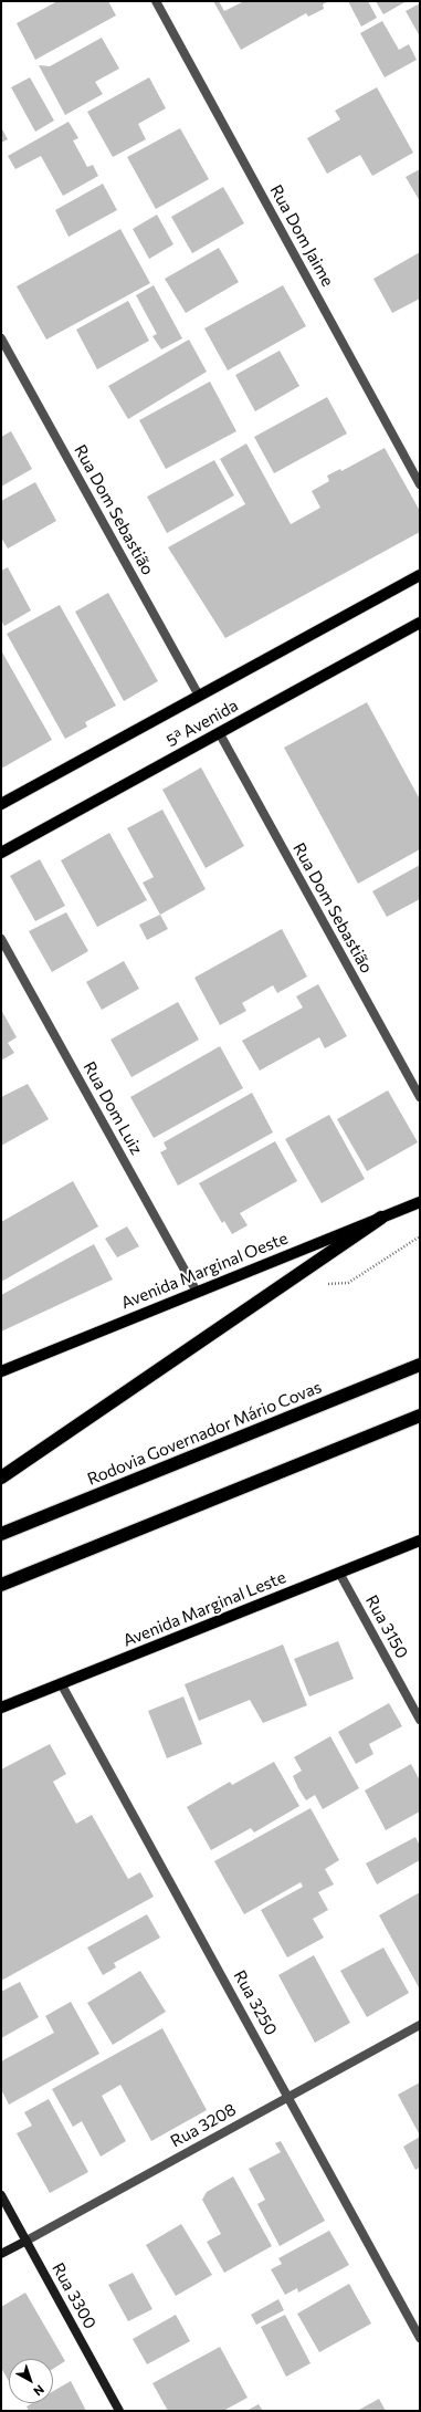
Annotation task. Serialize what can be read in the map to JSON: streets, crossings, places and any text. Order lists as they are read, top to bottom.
{
  "streets": {
    "highway": ["Rodovia Governador Mário Covas"],
    "main road": [
      "5ª Avenida",
      "Avenida Marginal Oeste",
      "Avenida Marginal Leste",
      "Rua 3208",
      "Rua 3300"
    ],
    "street": [
      "Rua Dom Jaime",
      "Rua Dom Sebastião",
      "Rua Dom Luiz",
      "Rua 3150",
      "Rua 3250"
    ]
  },
  "crossings": [
    ["Rua Dom Sebastião", "5ª Avenida"],
    ["Rua Dom Luiz", "Avenida Marginal Oeste"],
    ["Avenida Marginal Leste", "Rua 3150"],
    ["Avenida Marginal Leste", "Rua 3250"],
    ["Rua 3250", "Rua 3208"],
    ["Rua 3208", "Rua 3300"]
  ],
  "north": "bottom right"
}
